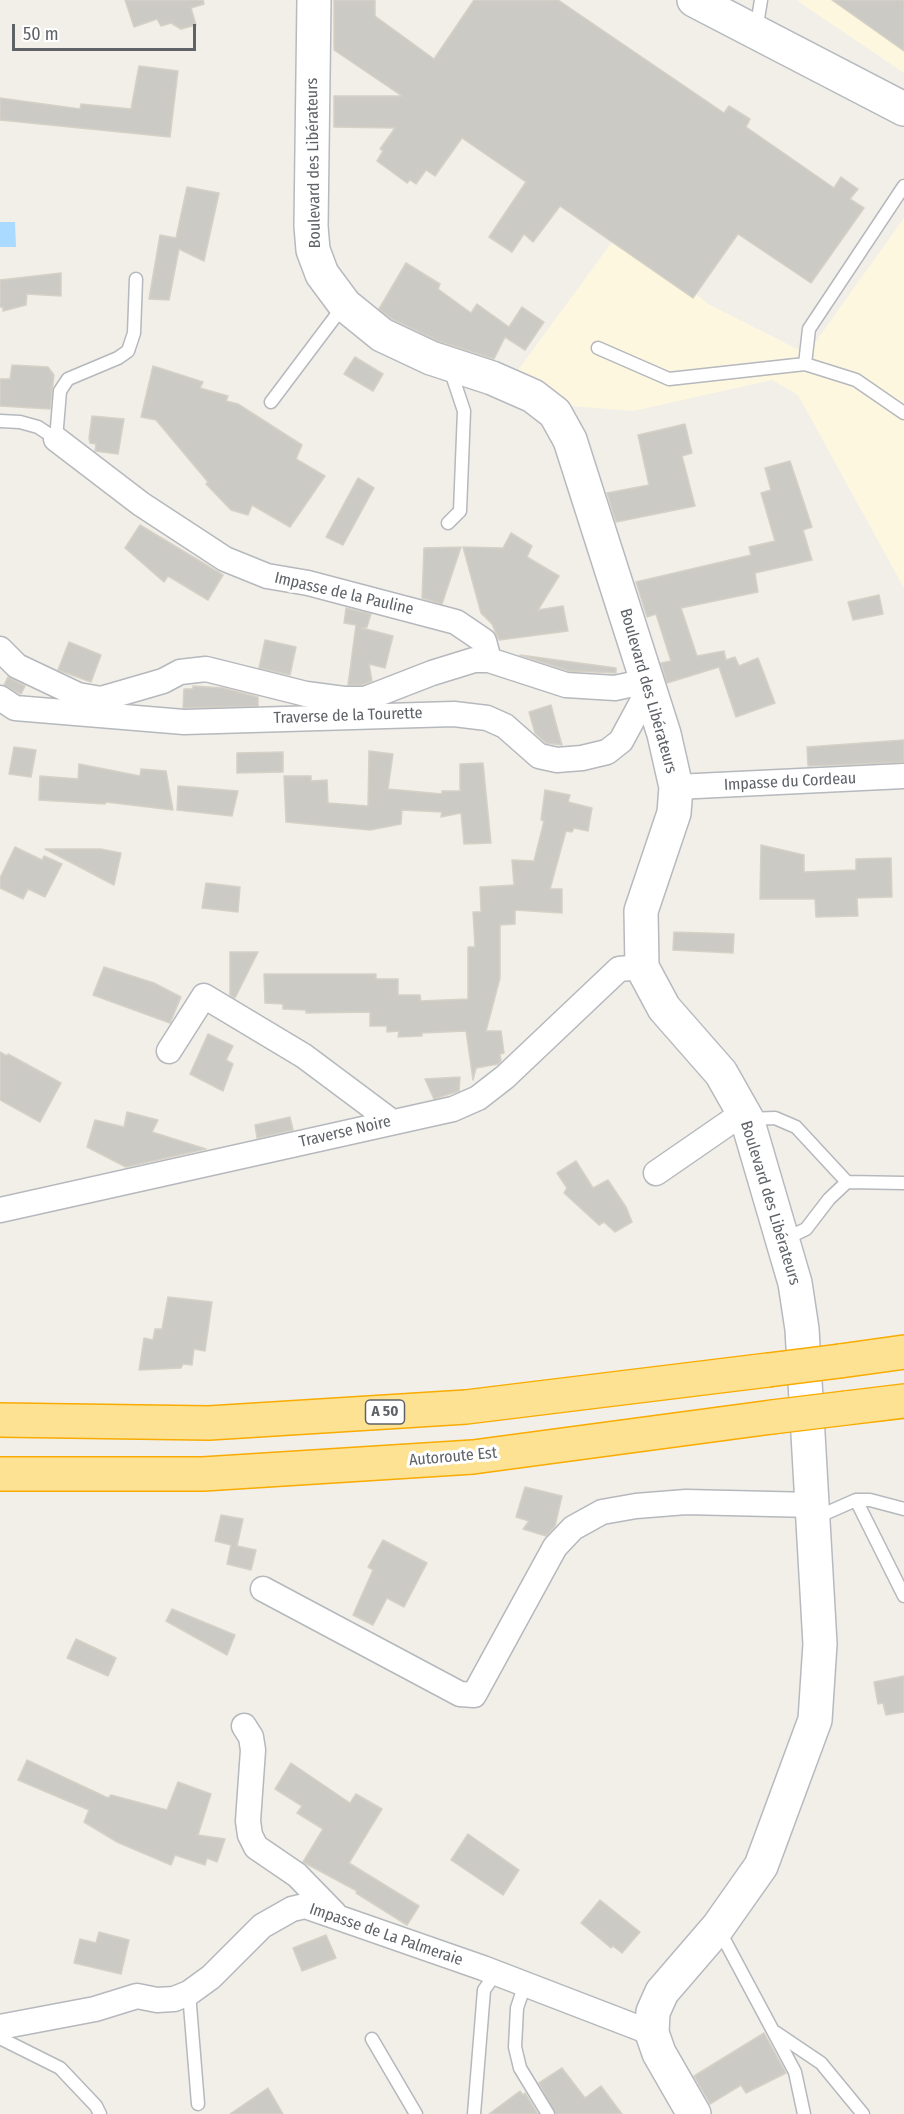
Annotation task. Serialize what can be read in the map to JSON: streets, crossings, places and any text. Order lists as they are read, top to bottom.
{
  "streets": {
    "highway": ["A 50", "Autoroute Est"],
    "street": [
      "Boulevard des Libérateurs",
      "Impasse de la Pauline",
      "Traverse de la Tourette",
      "Impasse du Cordeau",
      "Traverse Noire",
      "Impasse de La Palmeraie"
    ]
  },
  "crossings": [
    ["Boulevard des Libérateurs", "Traverse de la Tourette"],
    ["Boulevard des Libérateurs", "Impasse du Cordeau"],
    ["Boulevard des Libérateurs", "Traverse Noire"],
    ["Boulevard des Libérateurs", "Impasse de La Palmeraie"]
  ],
  "scale_bar": "50 m"
}
